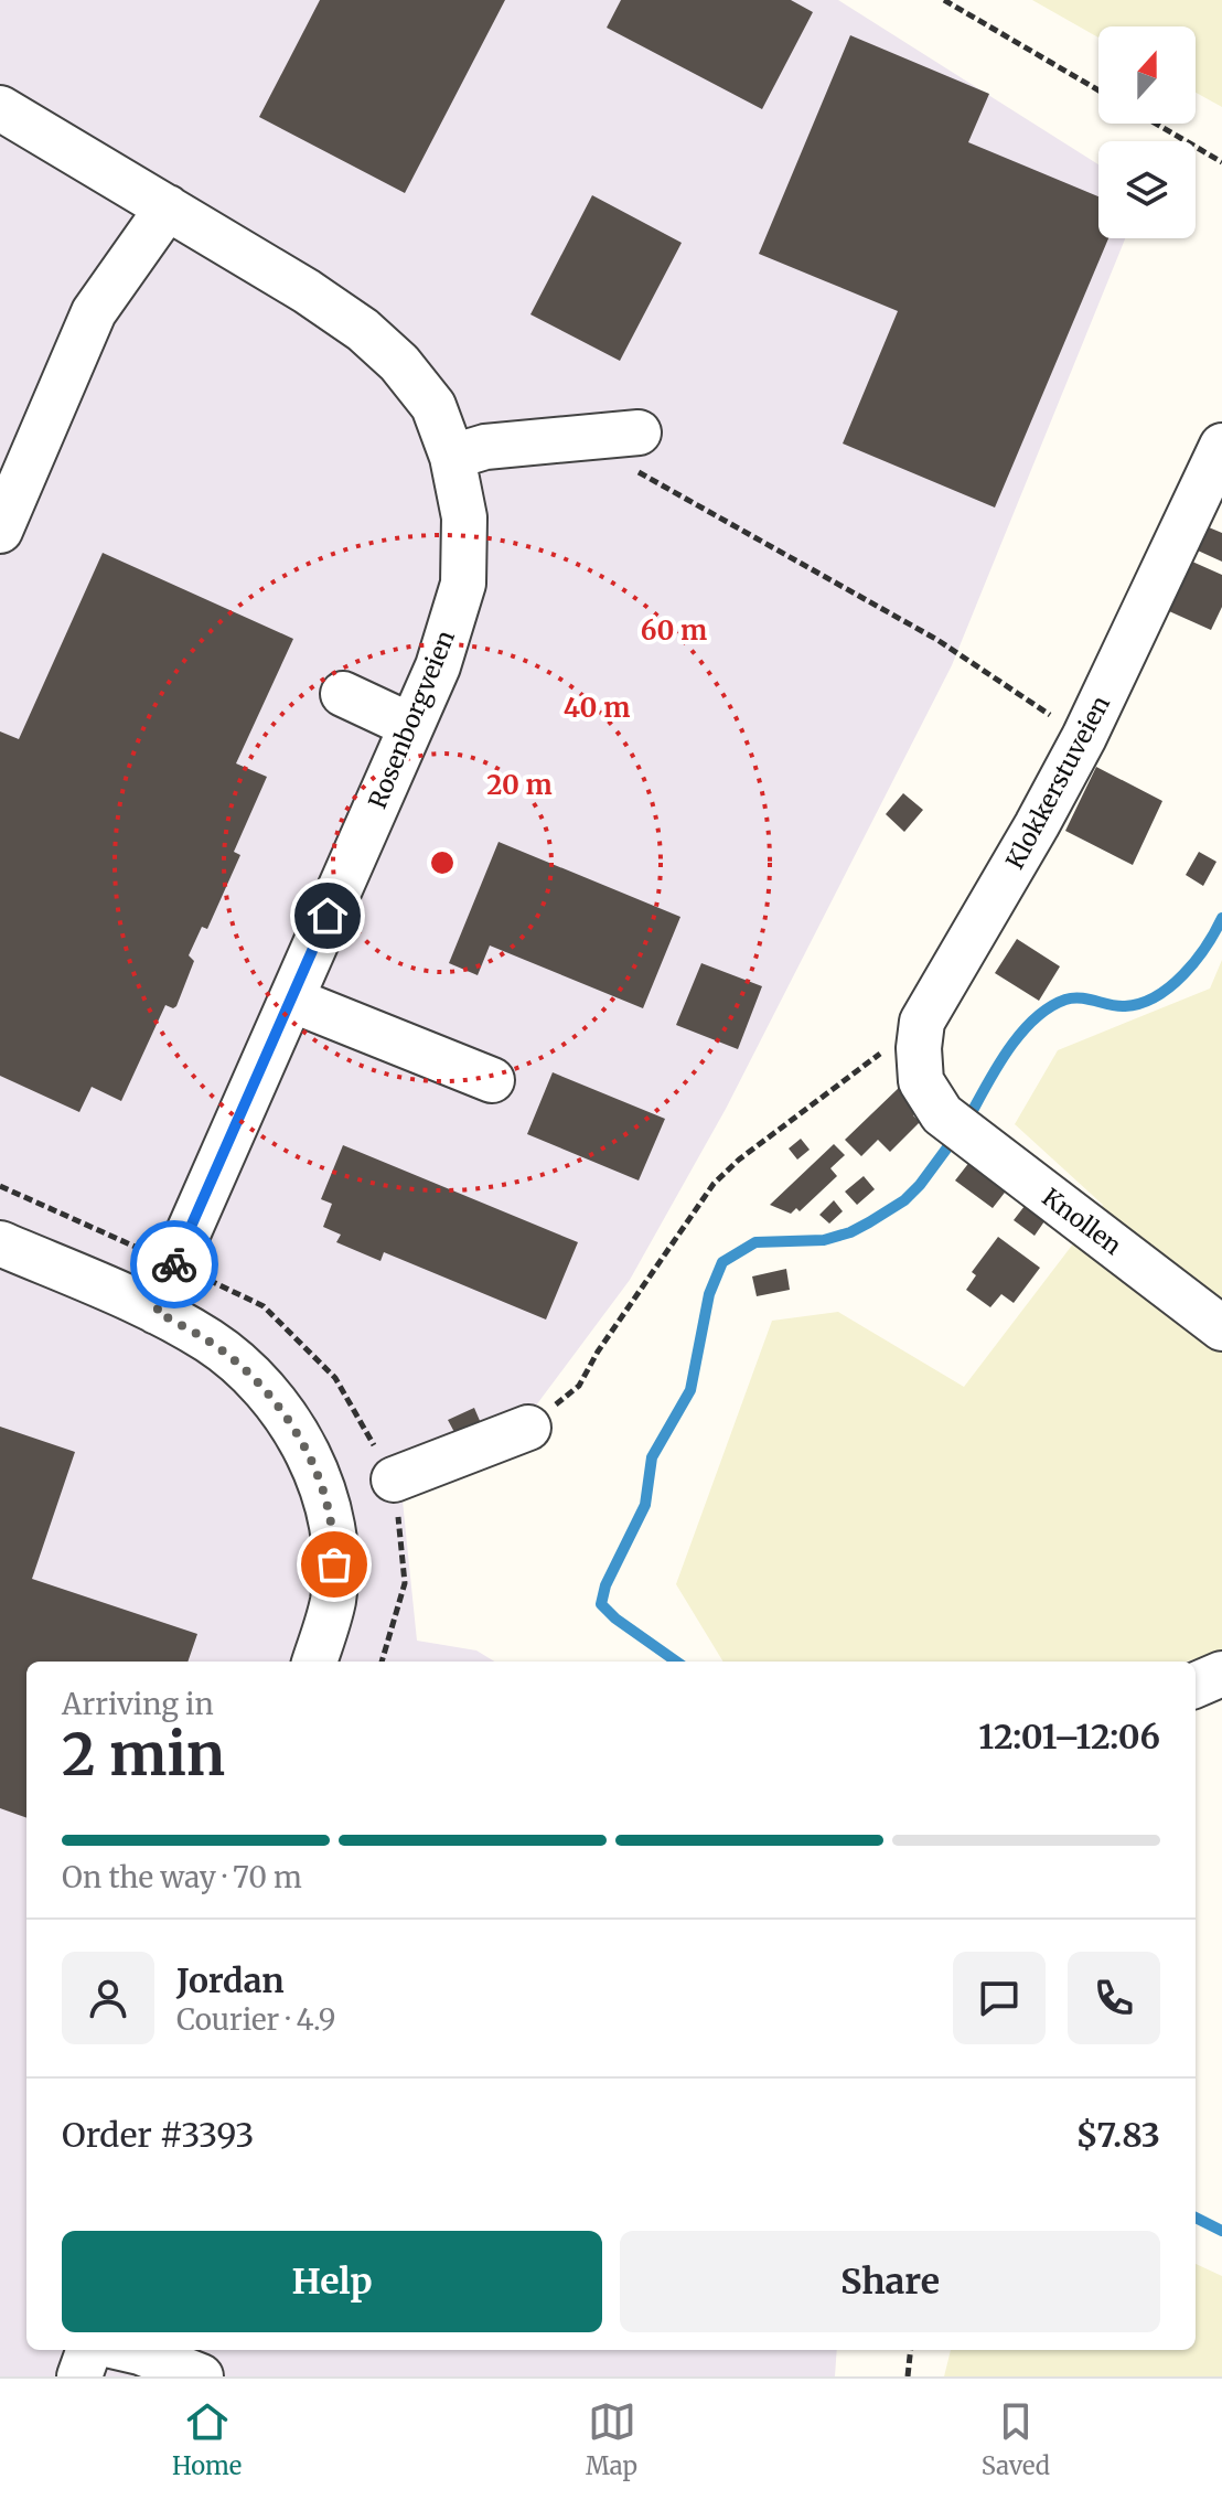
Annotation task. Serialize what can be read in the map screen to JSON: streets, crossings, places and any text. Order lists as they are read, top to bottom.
{
  "streets": {
    "street": ["Rosenborgveien", "Klokkerstuveien", "Knollen"]
  },
  "crossings": [
    ["Klokkerstuveien", "Knollen"]
  ],
  "north": "top",
  "page": {
    "heading": ["2 min", "Arriving in", "12:01–12:06"],
    "panel": [
      "Jordan",
      "Courier · 4.9",
      "Order #3393",
      "$7.83"
    ],
    "bar": "On the way · 70 m",
    "buttons": ["Help", "Share"],
    "tabs": ["Home", "Map", "Saved"]
  },
  "rings": ["60 m", "40 m", "20 m"]
}
